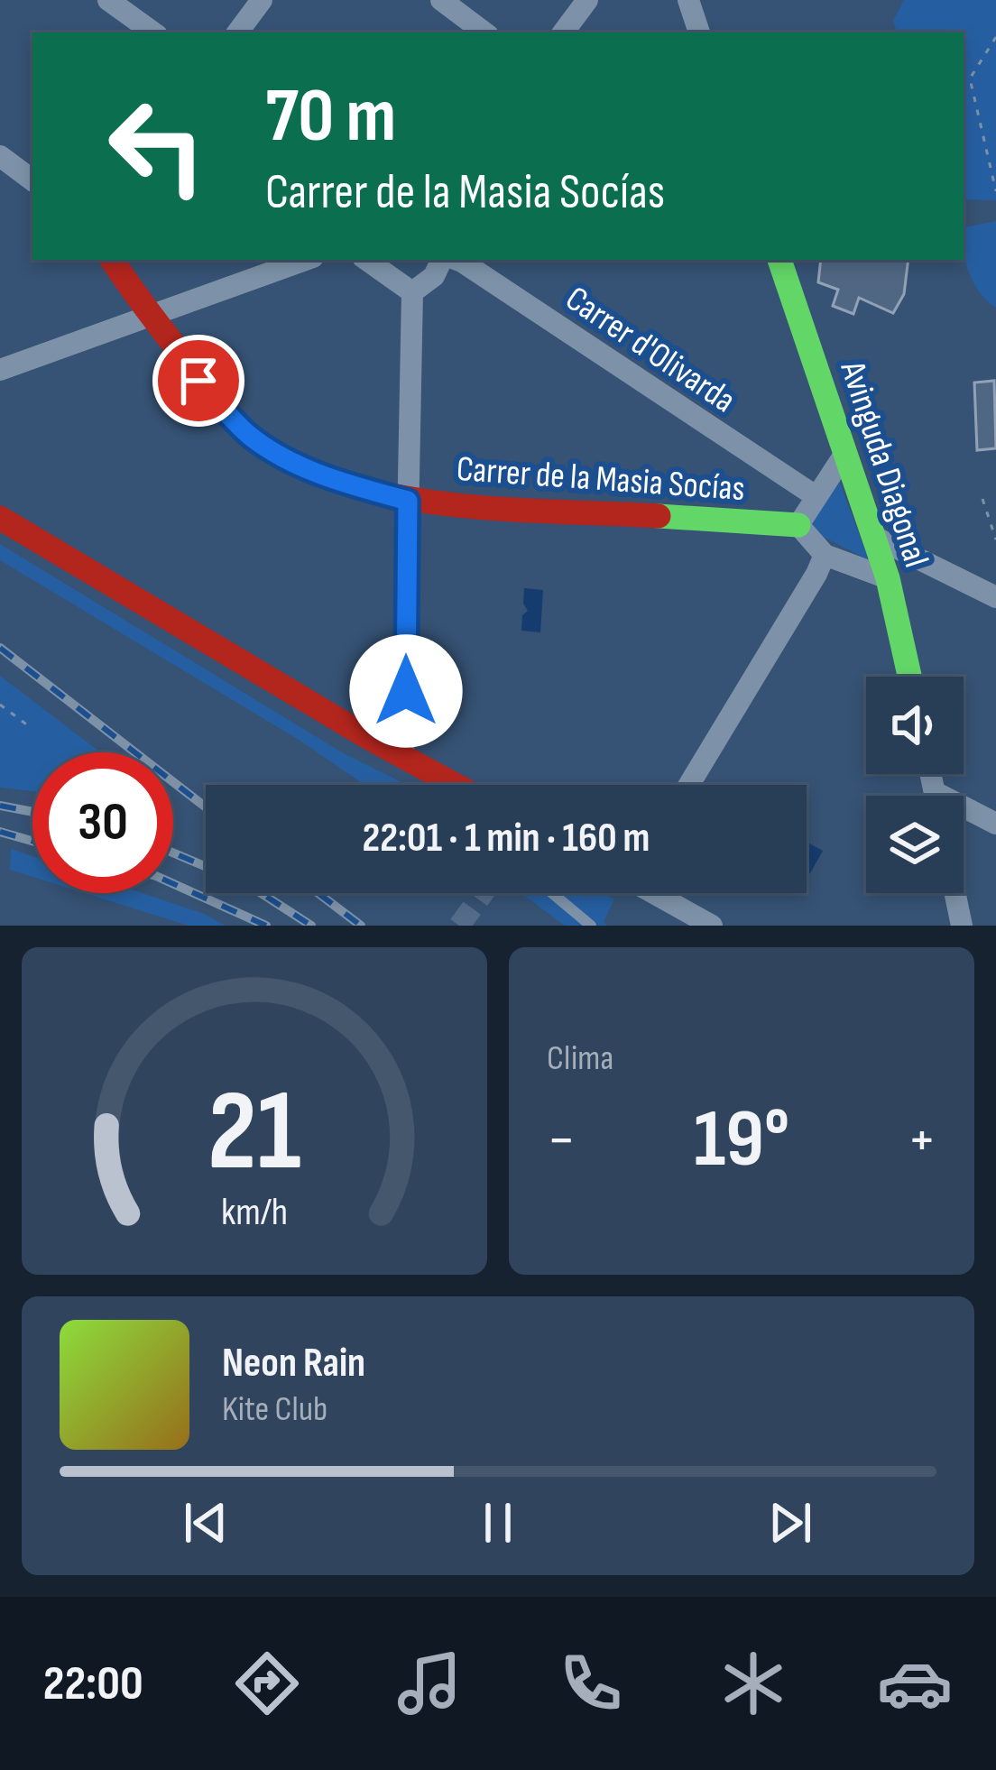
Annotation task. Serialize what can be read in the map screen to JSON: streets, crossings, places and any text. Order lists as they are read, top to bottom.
{
  "streets": {
    "street": ["Carrer d'Olivarda", "Avinguda Diagonal", "Carrer de la Masia Socías"]
  },
  "page": {
    "turn": ["70 m", "Carrer de la Masia Socías"],
    "limit": "30",
    "trip": "22:01 · 1 min · 160 m",
    "tile": "Clima",
    "heat": ["−", "19°", "+"],
    "song": ["Neon Rain", "Kite Club"],
    "tabs": "22:00",
    "gauge": ["21", "km/h"]
  }
}
